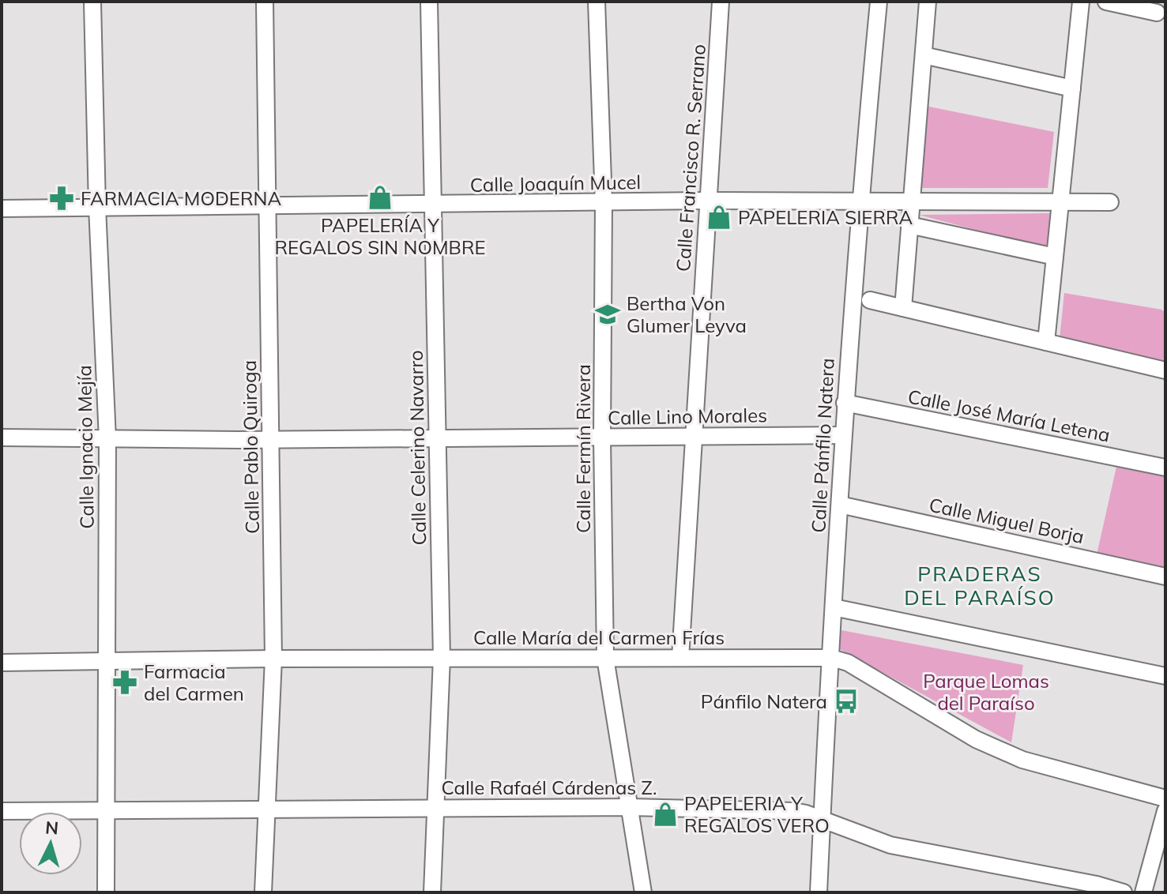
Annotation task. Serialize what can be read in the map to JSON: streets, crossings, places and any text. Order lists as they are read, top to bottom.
{
  "streets": {
    "street": [
      "Calle Francisco R. Serrano",
      "Calle Joaquín Mucel",
      "Calle José María Letena",
      "Calle Lino Morales",
      "Calle Pánfilo Natera",
      "Calle Ignacio Mejía",
      "Calle Pablo Quiroga",
      "Calle Celerino Navarro",
      "Calle Fermín Rivera",
      "Calle Miguel Borja",
      "Calle María del Carmen Frías",
      "Calle Rafaél Cárdenas Z."
    ]
  },
  "crossings": [
    ["Calle Francisco R. Serrano", "Calle Joaquín Mucel"],
    ["Calle Francisco R. Serrano", "Calle Lino Morales"],
    ["Calle Francisco R. Serrano", "Calle María del Carmen Frías"],
    ["Calle Joaquín Mucel", "Calle Pánfilo Natera"],
    ["Calle Joaquín Mucel", "Calle Ignacio Mejía"],
    ["Calle Joaquín Mucel", "Calle Pablo Quiroga"],
    ["Calle Joaquín Mucel", "Calle Celerino Navarro"],
    ["Calle Joaquín Mucel", "Calle Fermín Rivera"],
    ["Calle José María Letena", "Calle Pánfilo Natera"],
    ["Calle Lino Morales", "Calle Pánfilo Natera"],
    ["Calle Lino Morales", "Calle Ignacio Mejía"],
    ["Calle Lino Morales", "Calle Pablo Quiroga"],
    ["Calle Lino Morales", "Calle Celerino Navarro"],
    ["Calle Lino Morales", "Calle Fermín Rivera"],
    ["Calle Pánfilo Natera", "Calle Miguel Borja"],
    ["Calle Pánfilo Natera", "Calle María del Carmen Frías"],
    ["Calle Pánfilo Natera", "Calle Rafaél Cárdenas Z."],
    ["Calle Ignacio Mejía", "Calle María del Carmen Frías"],
    ["Calle Ignacio Mejía", "Calle Rafaél Cárdenas Z."],
    ["Calle Pablo Quiroga", "Calle María del Carmen Frías"],
    ["Calle Pablo Quiroga", "Calle Rafaél Cárdenas Z."],
    ["Calle Celerino Navarro", "Calle María del Carmen Frías"],
    ["Calle Celerino Navarro", "Calle Rafaél Cárdenas Z."],
    ["Calle Fermín Rivera", "Calle María del Carmen Frías"],
    ["Calle Fermín Rivera", "Calle Rafaél Cárdenas Z."]
  ],
  "districts": ["PRADERAS DEL PARAÍSO"],
  "parks": ["Parque Lomas del Paraíso"],
  "places": {
    "shop": ["PAPELERÍA Y REGALOS SIN NOMBRE", "PAPELERIA SIERRA", "PAPELERIA Y REGALOS VERO"],
    "pharmacy": ["FARMACIA MODERNA", "Farmacia del Carmen"],
    "school or university": ["Bertha Von Glumer Leyva"],
    "bus stop": ["Pánfilo Natera"]
  },
  "north": "top"
}
